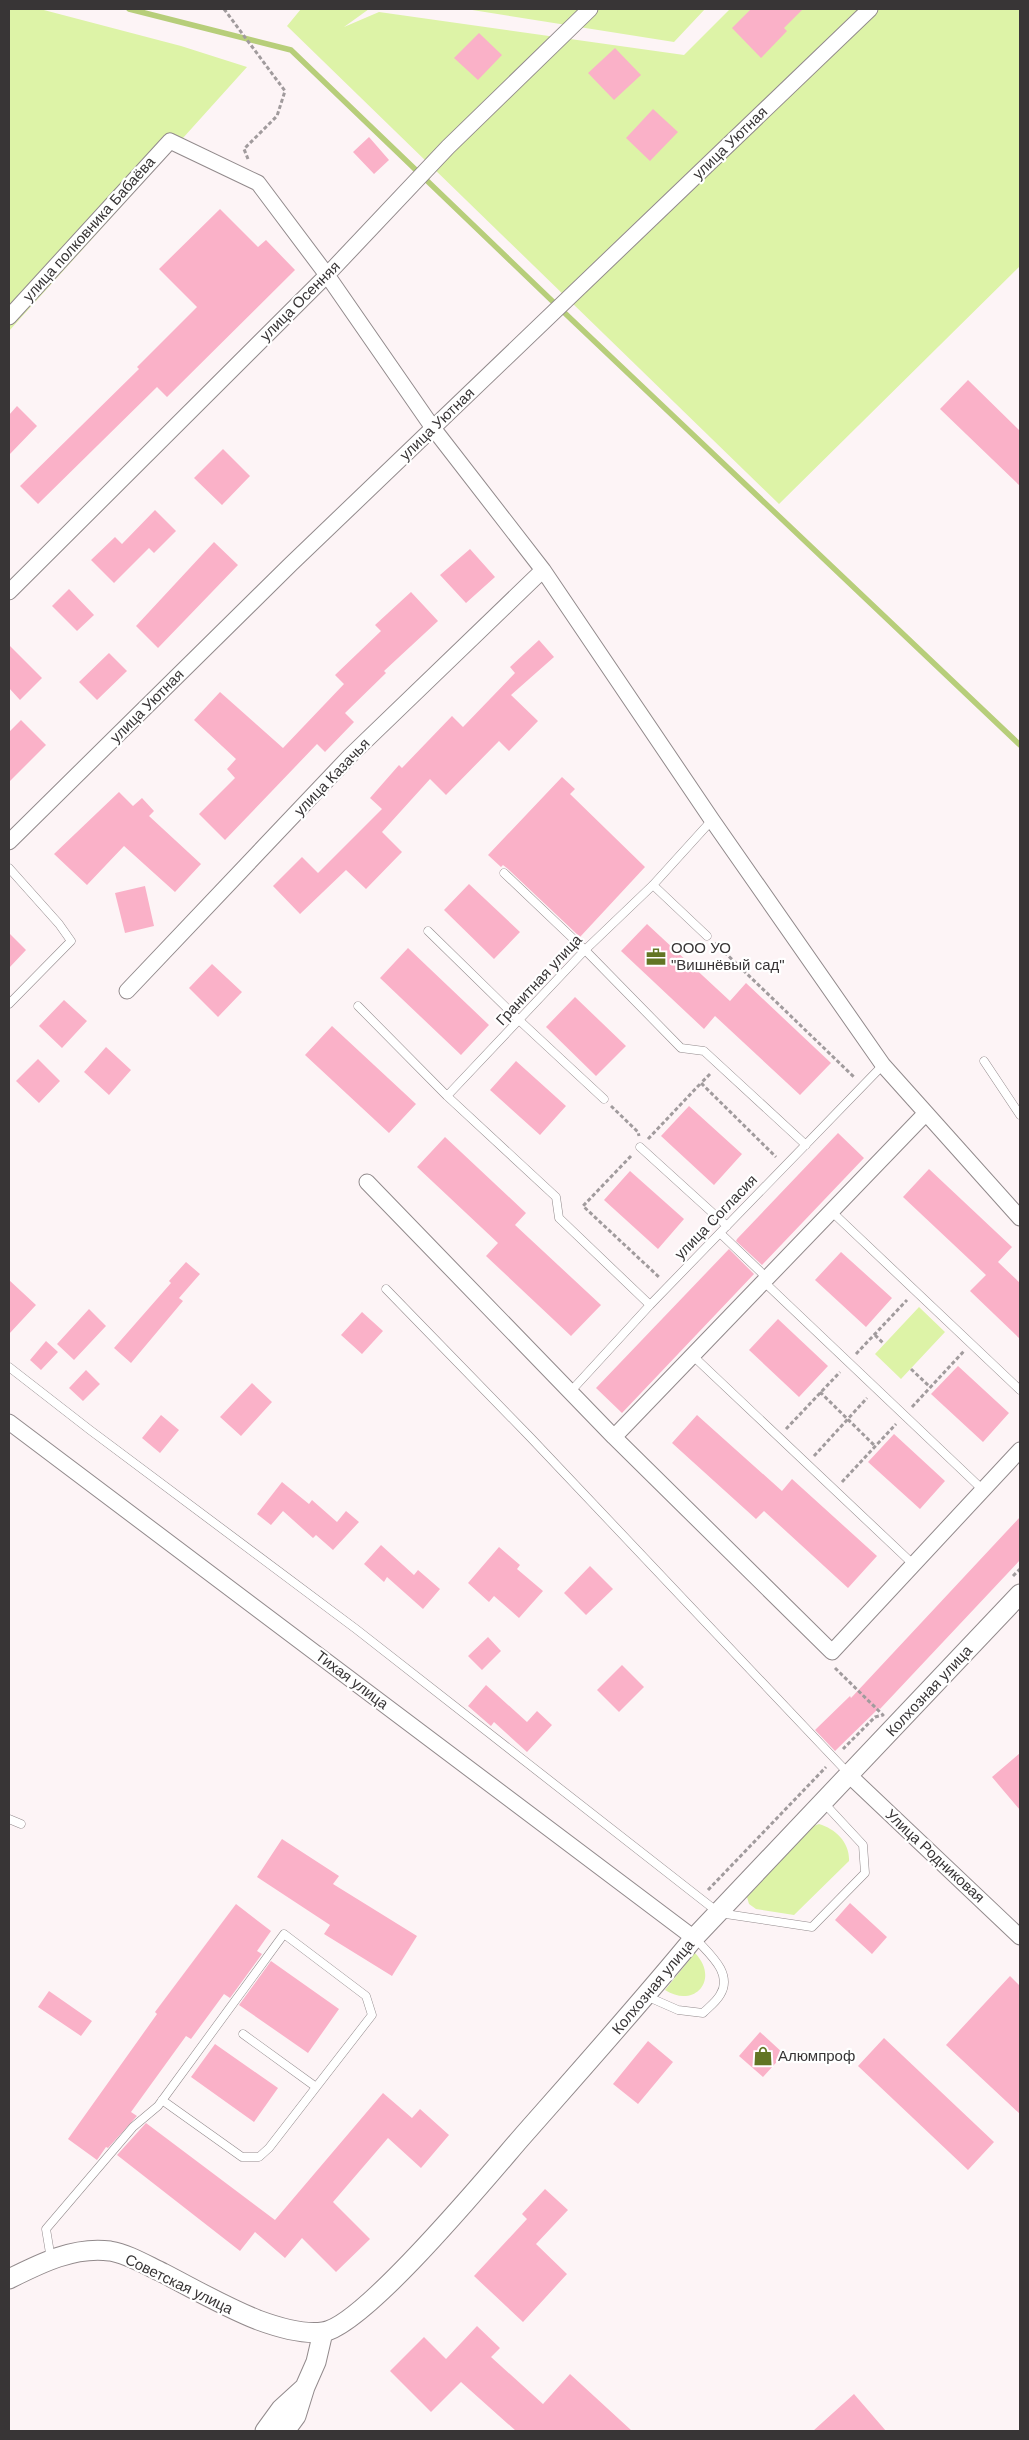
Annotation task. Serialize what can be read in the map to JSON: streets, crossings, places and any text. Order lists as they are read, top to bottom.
{
  "streets": {
    "street": [
      "улица Уютная",
      "улица полковника Бабаёва",
      "улица Осенняя",
      "улица Казачья",
      "Тихая улица",
      "Колхозная улица",
      "Улица Родниковая",
      "Советская улица"
    ],
    "lane": ["Гранитная улица", "улица Согласия"]
  },
  "crossings": [
    ["Тихая улица", "Колхозная улица"],
    ["Колхозная улица", "Улица Родниковая"],
    ["Колхозная улица", "Советская улица"]
  ],
  "places": {
    "office": ["ООО УО \"Вишнёвый сад\""],
    "shop": ["Алюмпроф"]
  }
}
